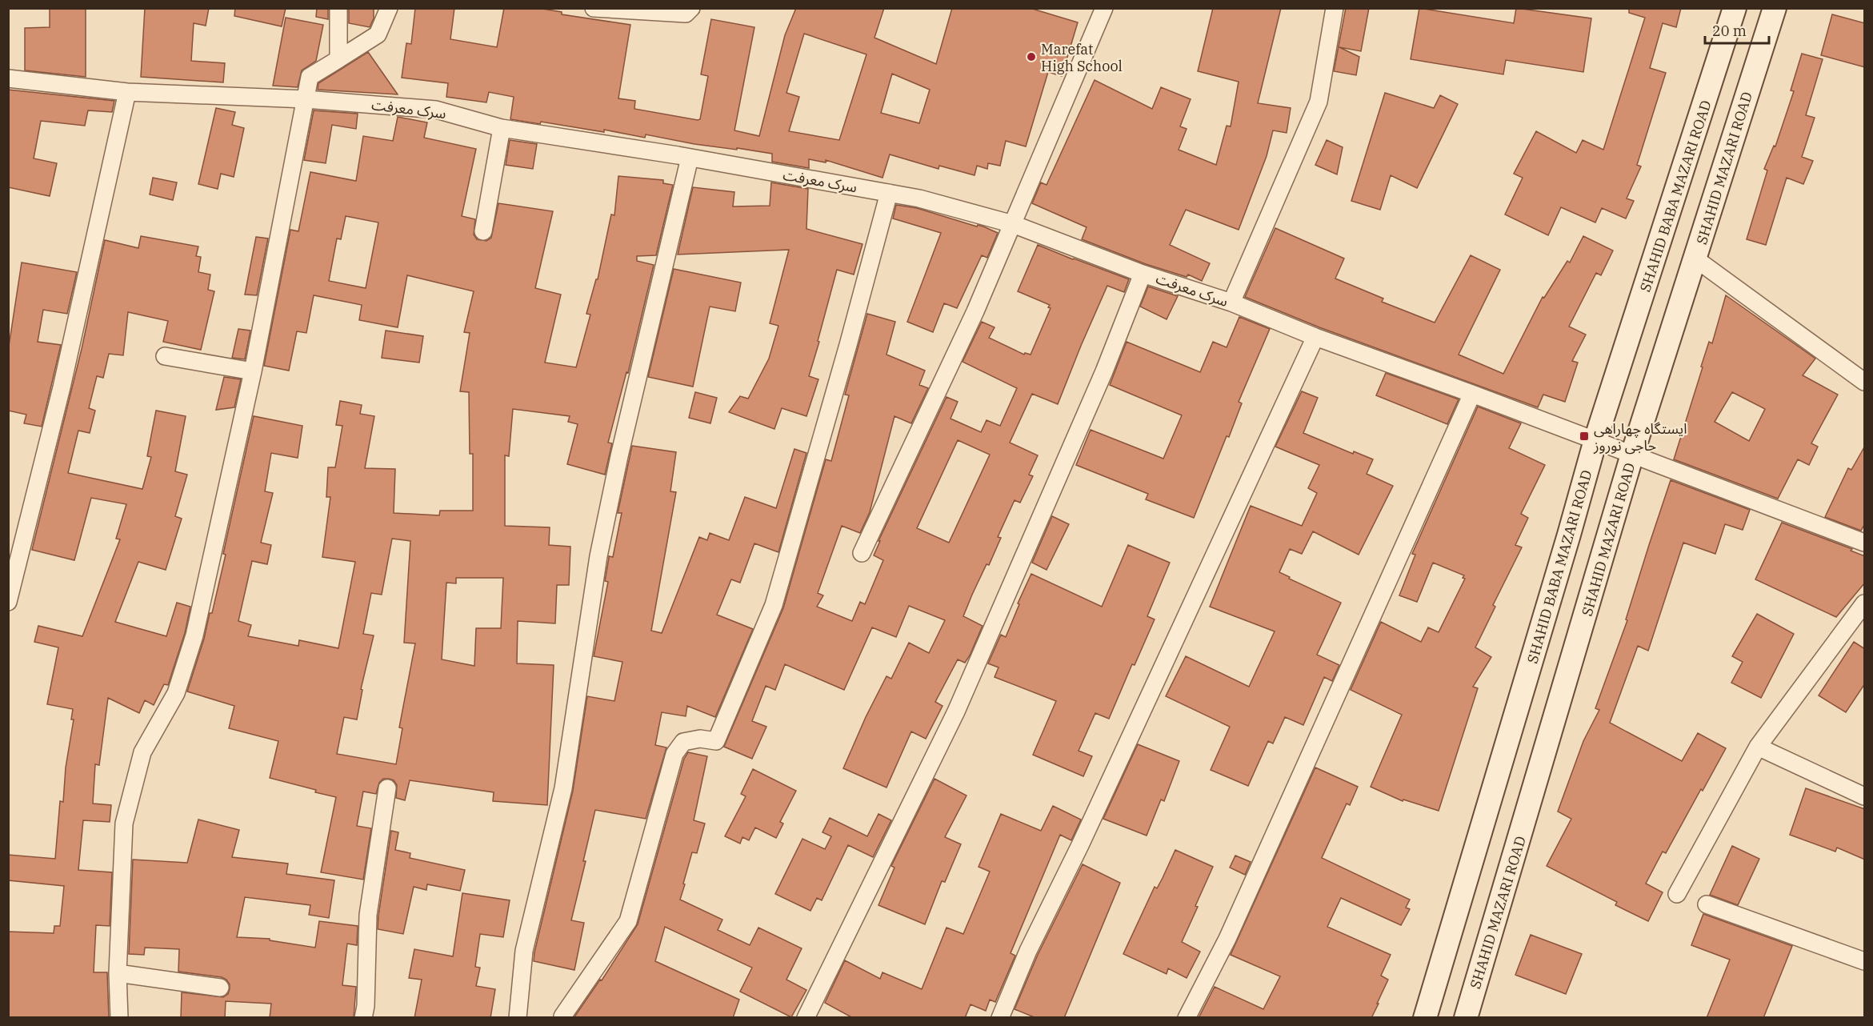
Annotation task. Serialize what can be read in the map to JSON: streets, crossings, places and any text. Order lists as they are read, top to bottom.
{
  "streets": {
    "main road": ["SHAHID MAZARI ROAD", "SHAHID BABA MAZARI ROAD"],
    "street": ["سرک معرفت"]
  },
  "crossings": [
    ["سرک معرفت", "SHAHID MAZARI ROAD"],
    ["سرک معرفت", "SHAHID BABA MAZARI ROAD"]
  ],
  "places": {
    "other": ["Marefat High School"],
    "transit": ["ایستگاه چهاراهی حاجی نوروز"]
  },
  "scale_bar": "20 m"
}
